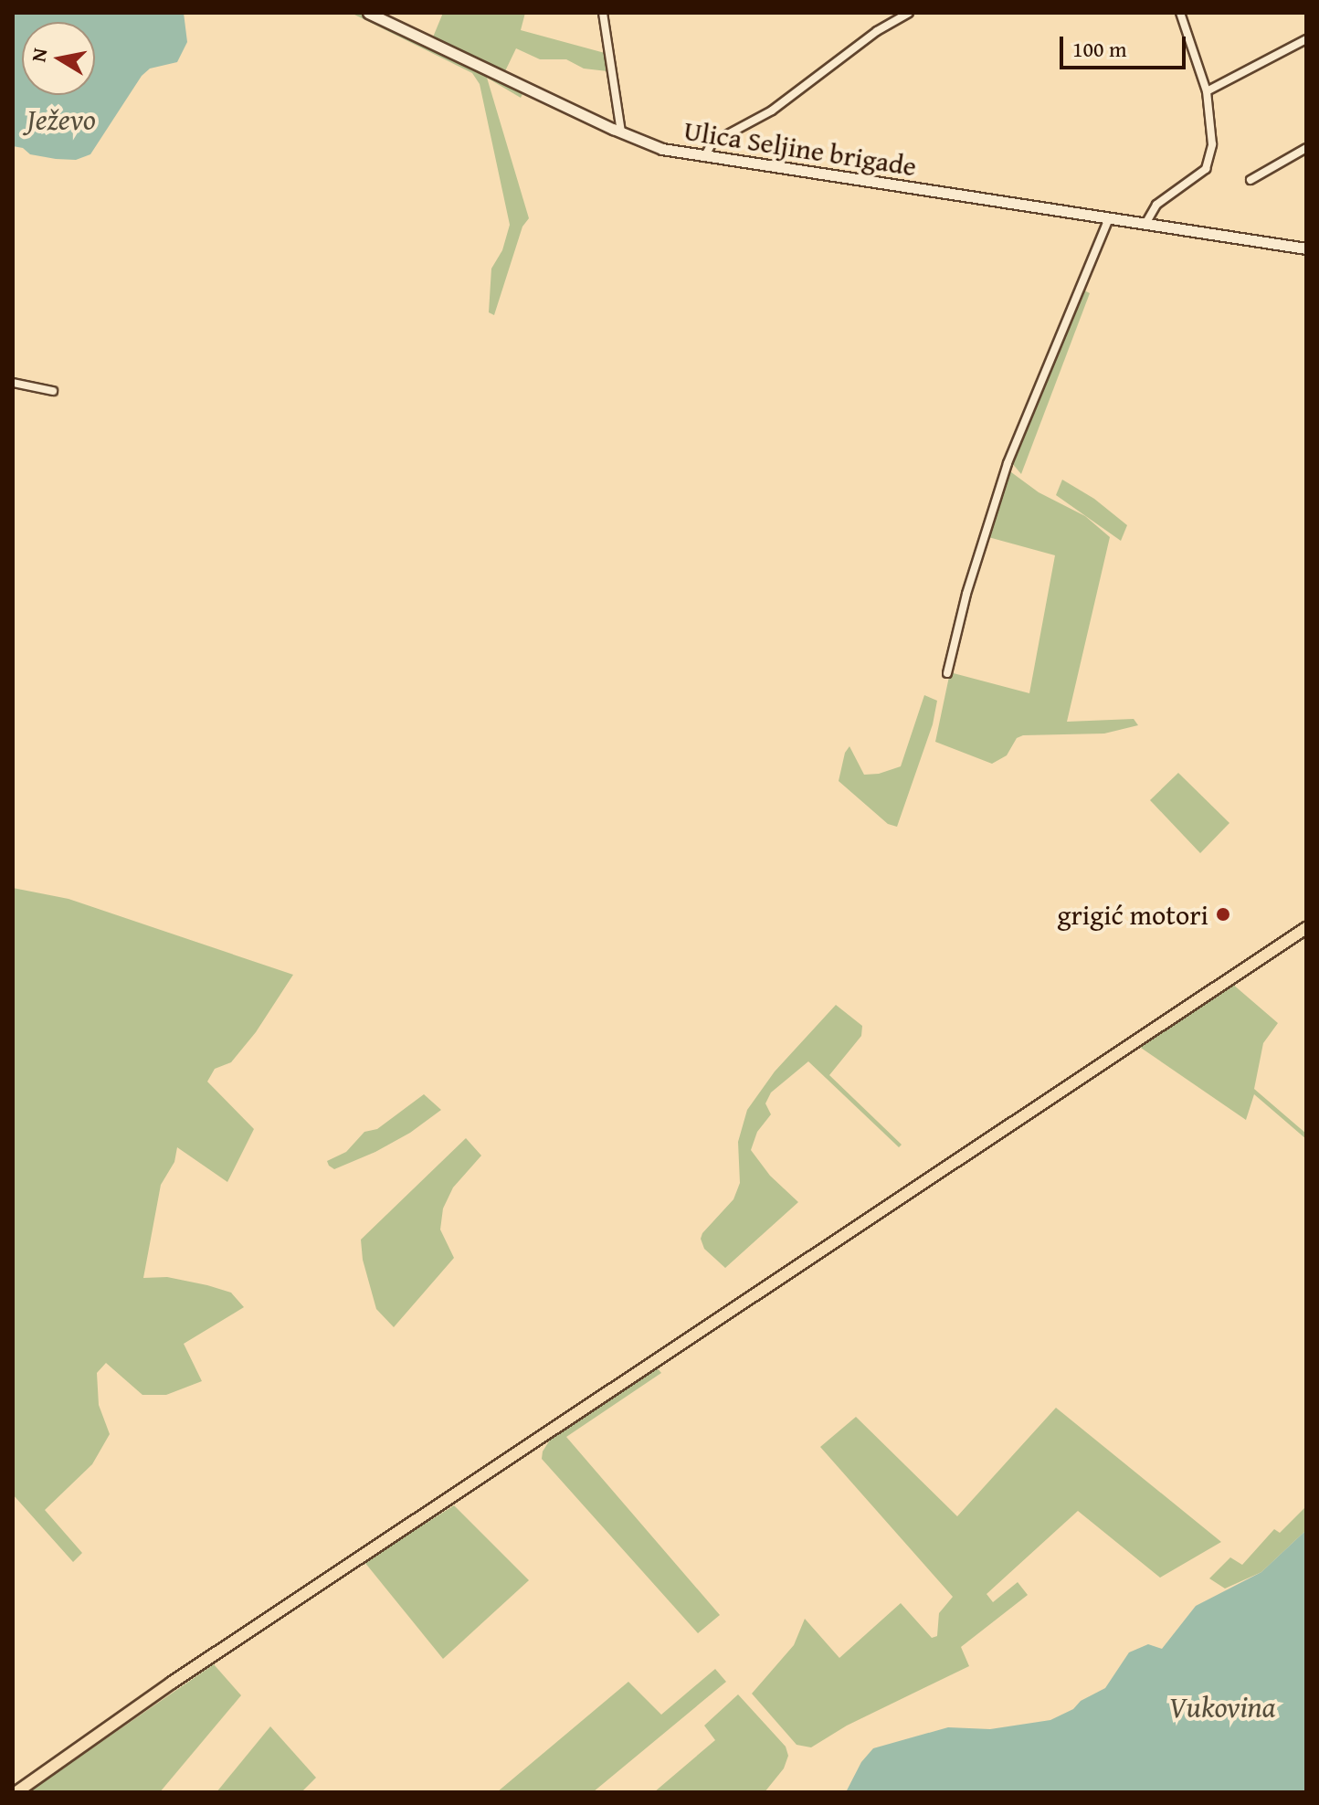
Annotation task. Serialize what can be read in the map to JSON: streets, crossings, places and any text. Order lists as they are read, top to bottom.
{
  "streets": {
    "main road": ["Ulica Seljine brigade"]
  },
  "water": ["Ježevo", "Vukovina"],
  "places": ["grigić motori"],
  "scale_bar": "100 m",
  "north": "left"
}
